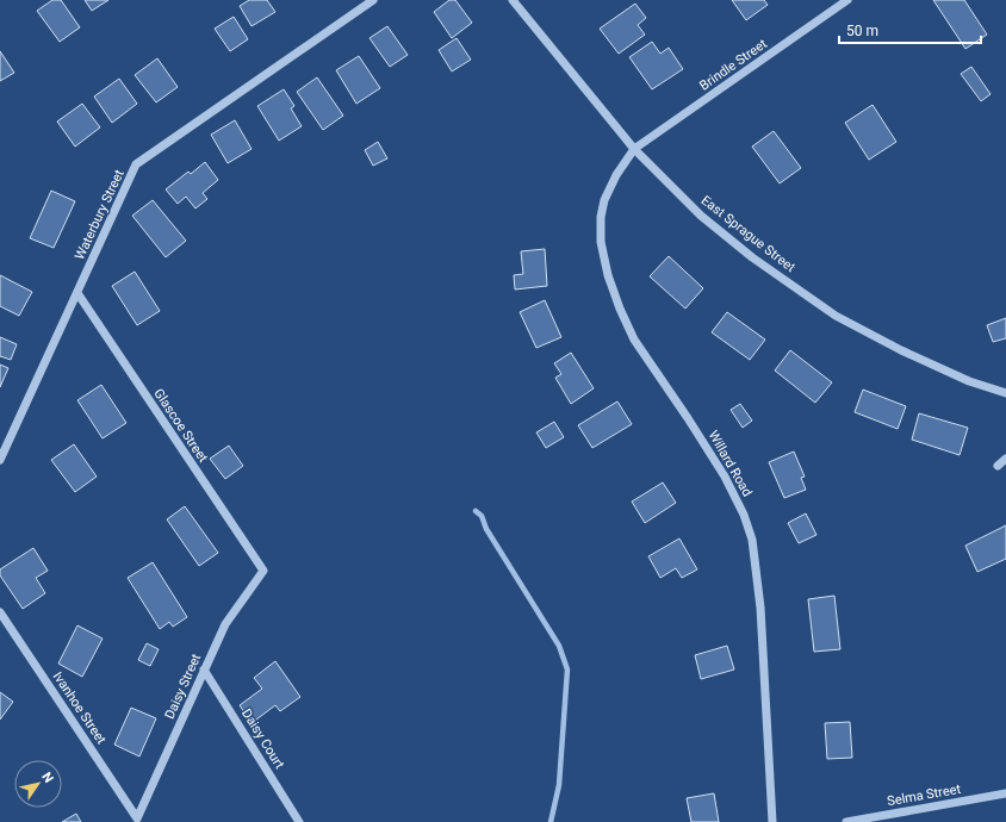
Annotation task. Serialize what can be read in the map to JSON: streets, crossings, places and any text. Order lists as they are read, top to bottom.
{
  "streets": {
    "street": [
      "Brindle Street",
      "Waterbury Street",
      "East Sprague Street",
      "Glascoe Street",
      "Willard Road",
      "Daisy Street",
      "Ivanhoe Street",
      "Daisy Court",
      "Selma Street"
    ]
  },
  "crossings": [
    ["Brindle Street", "East Sprague Street"],
    ["Brindle Street", "Willard Road"],
    ["Waterbury Street", "Glascoe Street"],
    ["East Sprague Street", "Willard Road"],
    ["Glascoe Street", "Daisy Street"],
    ["Daisy Street", "Ivanhoe Street"],
    ["Daisy Street", "Daisy Court"]
  ],
  "scale_bar": "50 m",
  "north": "top right"
}
